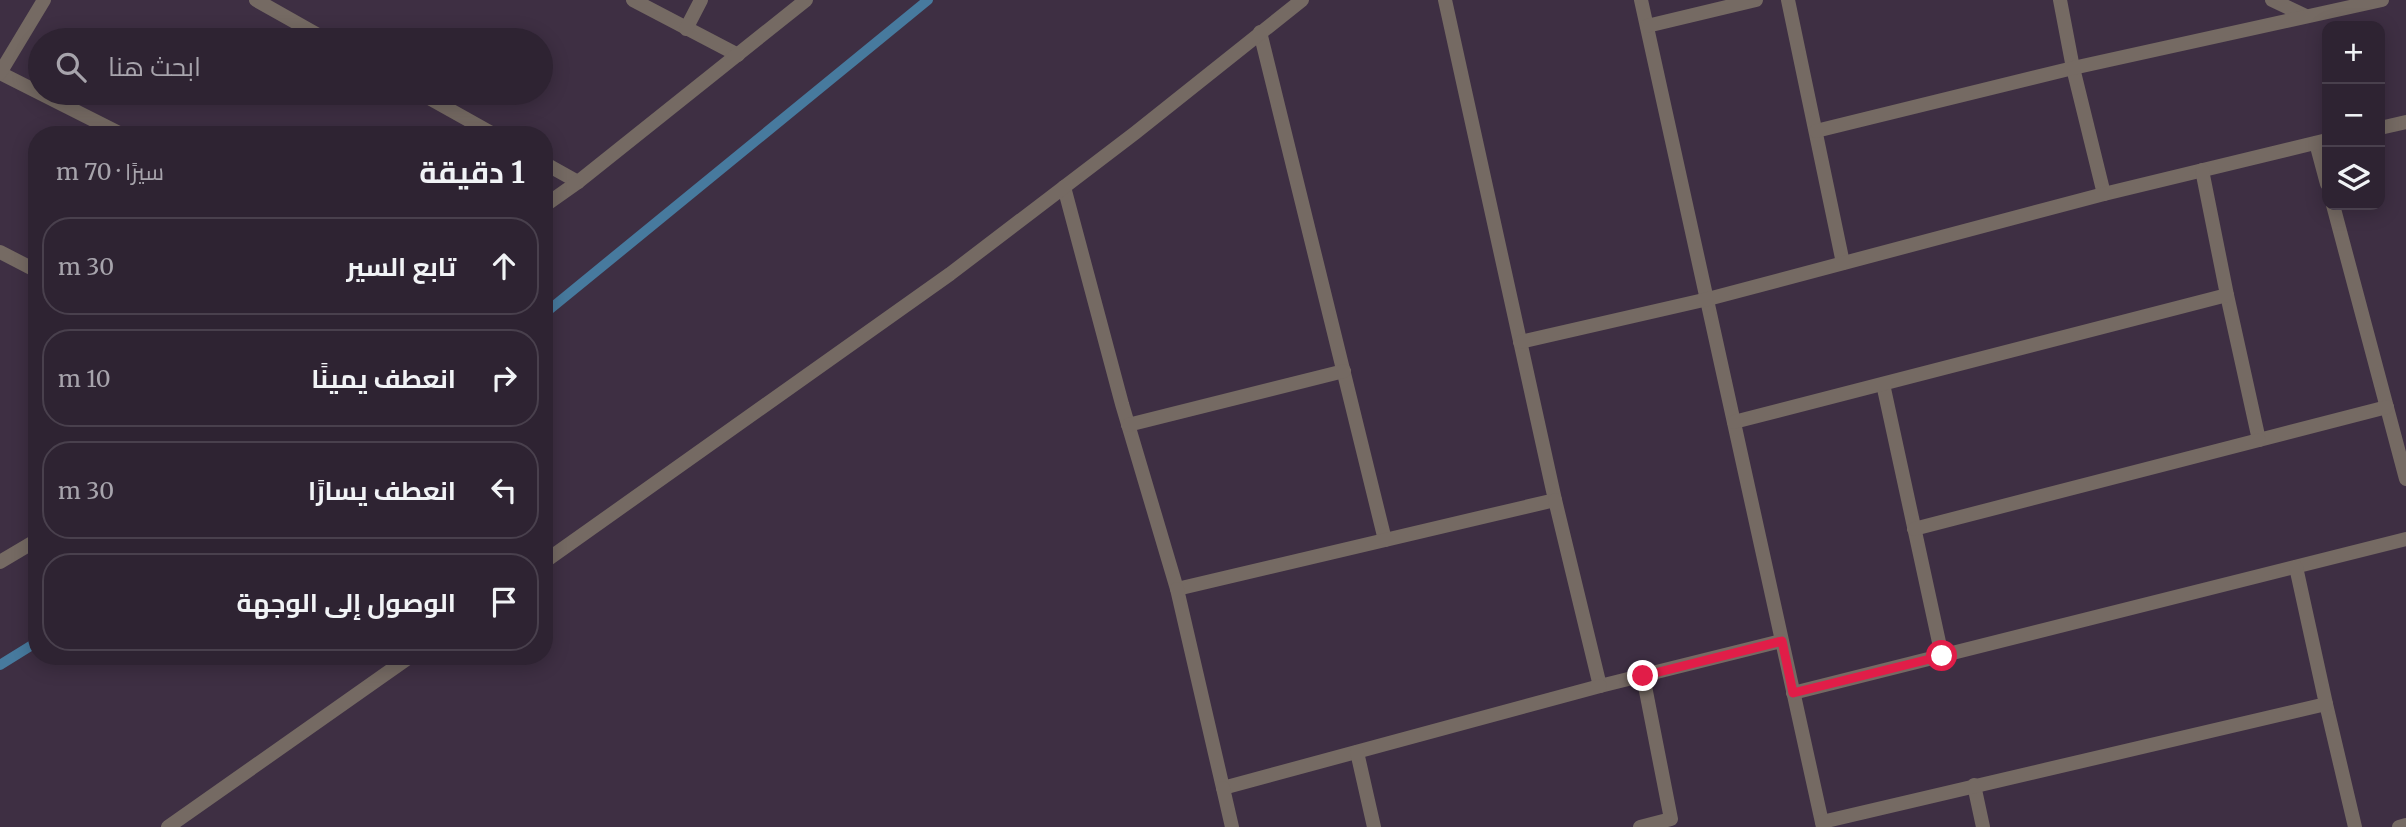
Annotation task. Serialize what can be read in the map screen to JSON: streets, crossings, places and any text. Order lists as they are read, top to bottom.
{
  "page": {
    "map_buttons": ["+", "−"],
    "search": "ابحث هنا",
    "heading": ["1 دقيقة", "سيرًا · 70 m"],
    "list": [
      ["تابع السير", "30 m"],
      ["انعطف يمينًا", "10 m"],
      ["انعطف يسارًا", "30 m"],
      "الوصول إلى الوجهة"
    ]
  }
}
